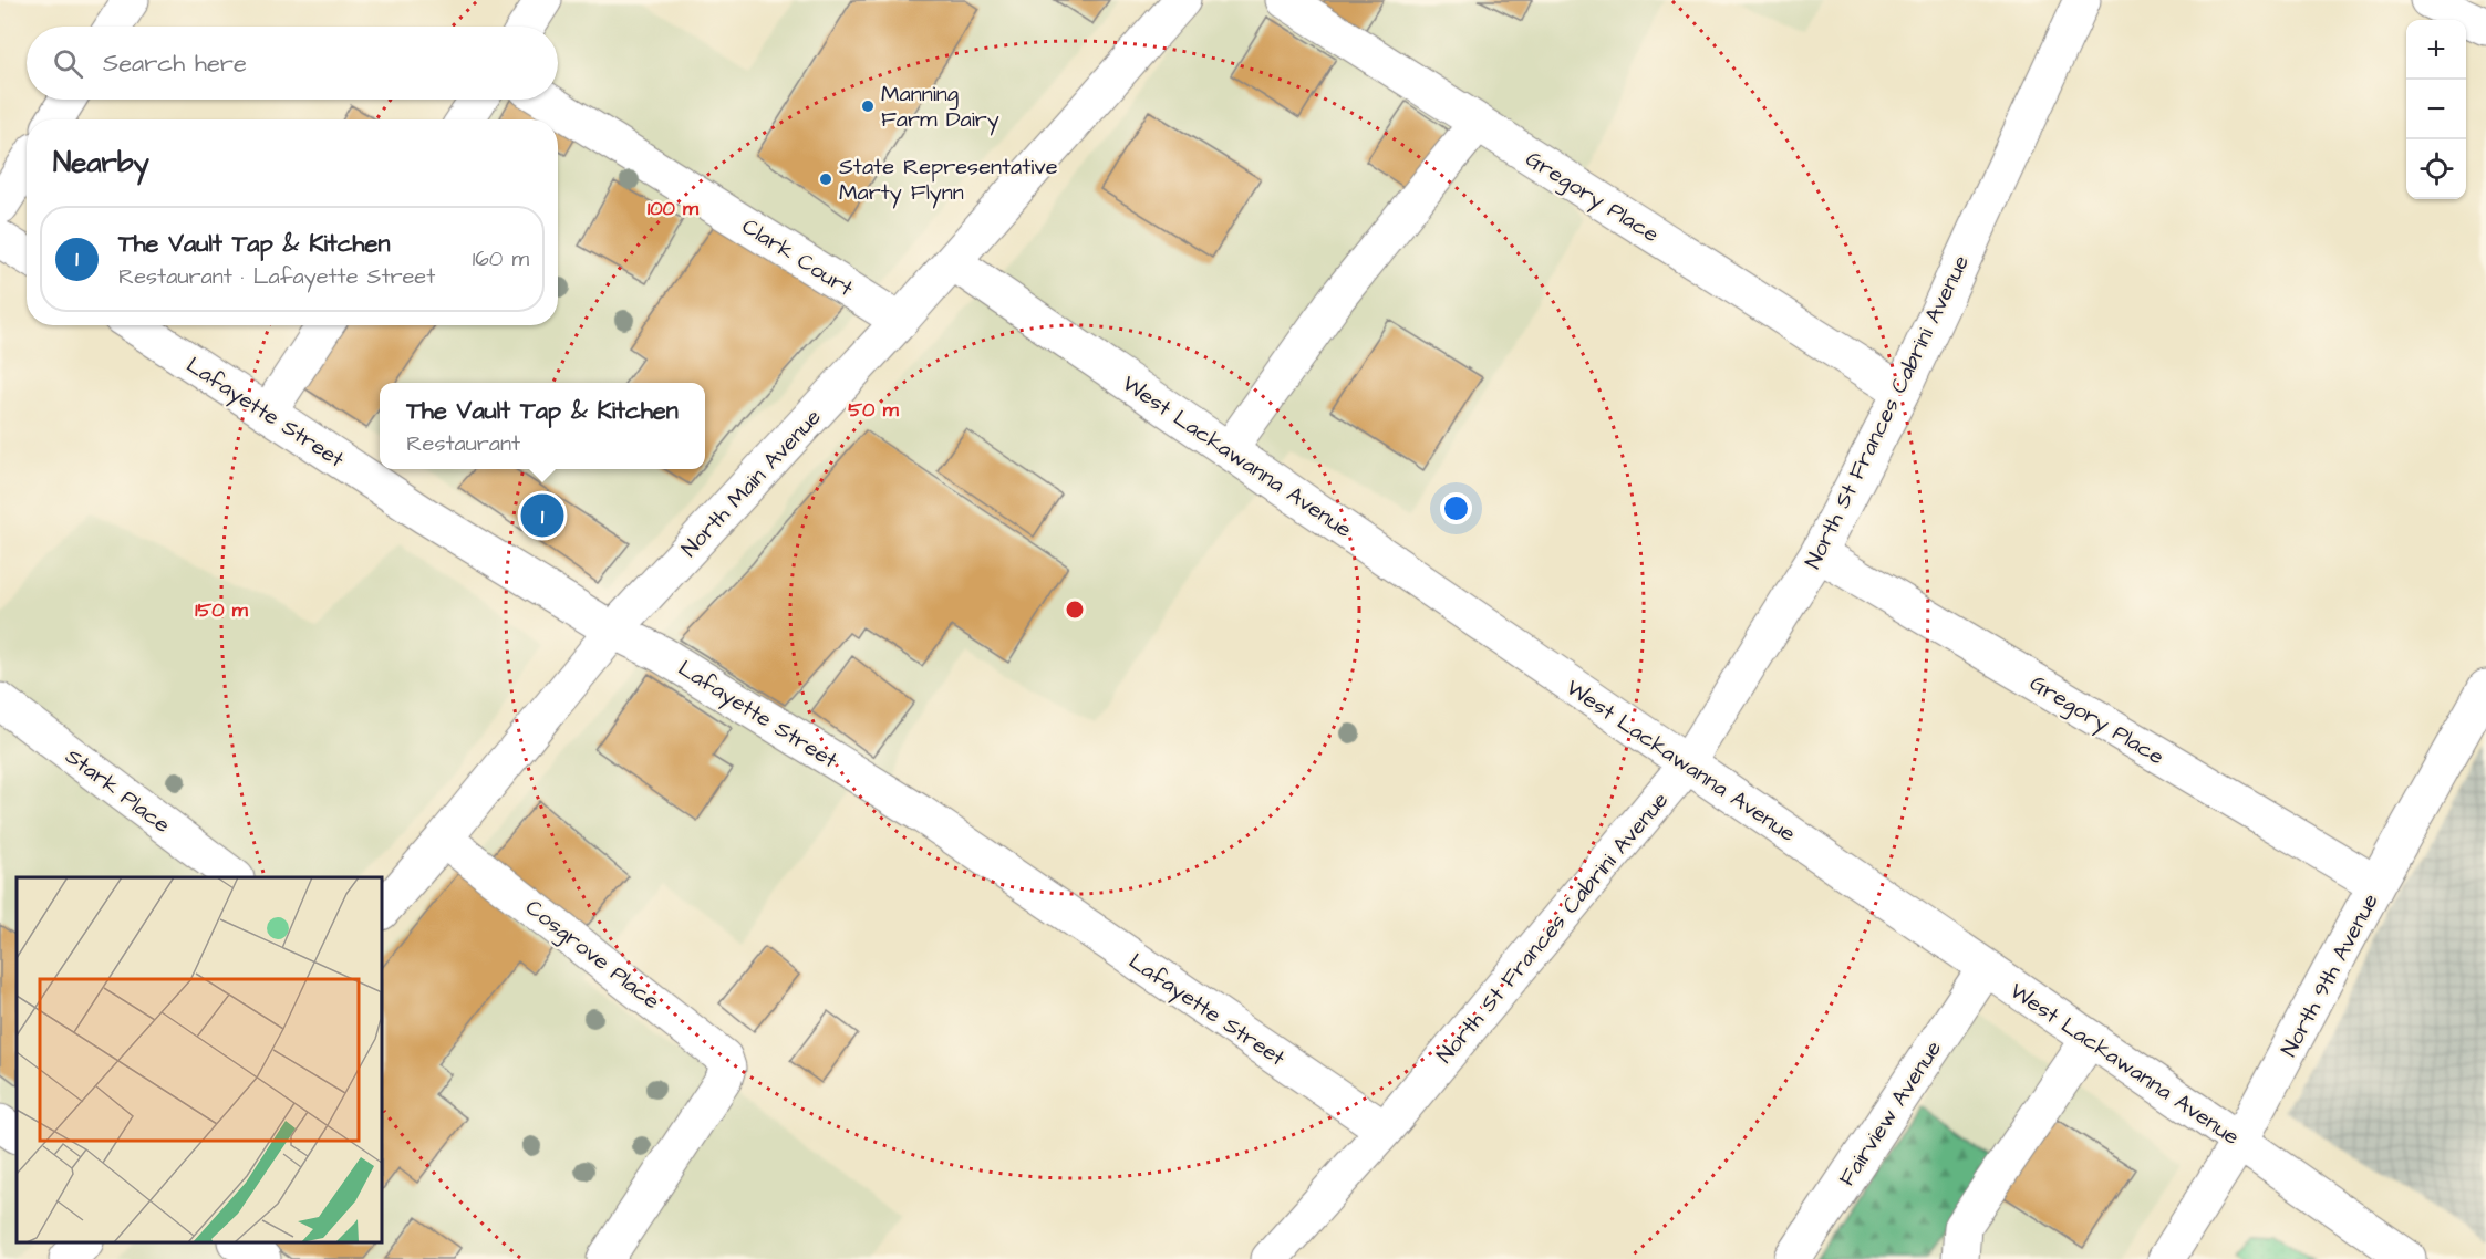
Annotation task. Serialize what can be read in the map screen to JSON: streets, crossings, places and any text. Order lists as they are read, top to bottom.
{
  "streets": {
    "street": [
      "Gregory Place",
      "Clark Court",
      "Lafayette Street",
      "North St Frances Cabrini Avenue",
      "West Lackawanna Avenue",
      "North Main Avenue",
      "Stark Place",
      "Cosgrove Place",
      "North 9th Avenue",
      "Fairview Avenue"
    ]
  },
  "crossings": [
    ["Gregory Place", "North St Frances Cabrini Avenue"],
    ["Gregory Place", "North 9th Avenue"],
    ["Clark Court", "North Main Avenue"],
    ["Lafayette Street", "North St Frances Cabrini Avenue"],
    ["Lafayette Street", "North Main Avenue"],
    ["North St Frances Cabrini Avenue", "West Lackawanna Avenue"],
    ["West Lackawanna Avenue", "North Main Avenue"],
    ["West Lackawanna Avenue", "North 9th Avenue"],
    ["West Lackawanna Avenue", "Fairview Avenue"],
    ["North Main Avenue", "Cosgrove Place"]
  ],
  "places": ["Manning Farm Dairy", "State Representative Marty Flynn"],
  "page": {
    "map_buttons": ["+", "−"],
    "search": "Search here",
    "heading": "Nearby",
    "list": [
      {
        "mark": "1",
        "name": "The Vault Tap & Kitchen",
        "note": "Restaurant · Lafayette Street",
        "value": "160 m"
      }
    ],
    "popup": ["The Vault Tap & Kitchen", "Restaurant"],
    "pins": "1"
  },
  "rings": ["100 m", "50 m", "150 m"]
}
